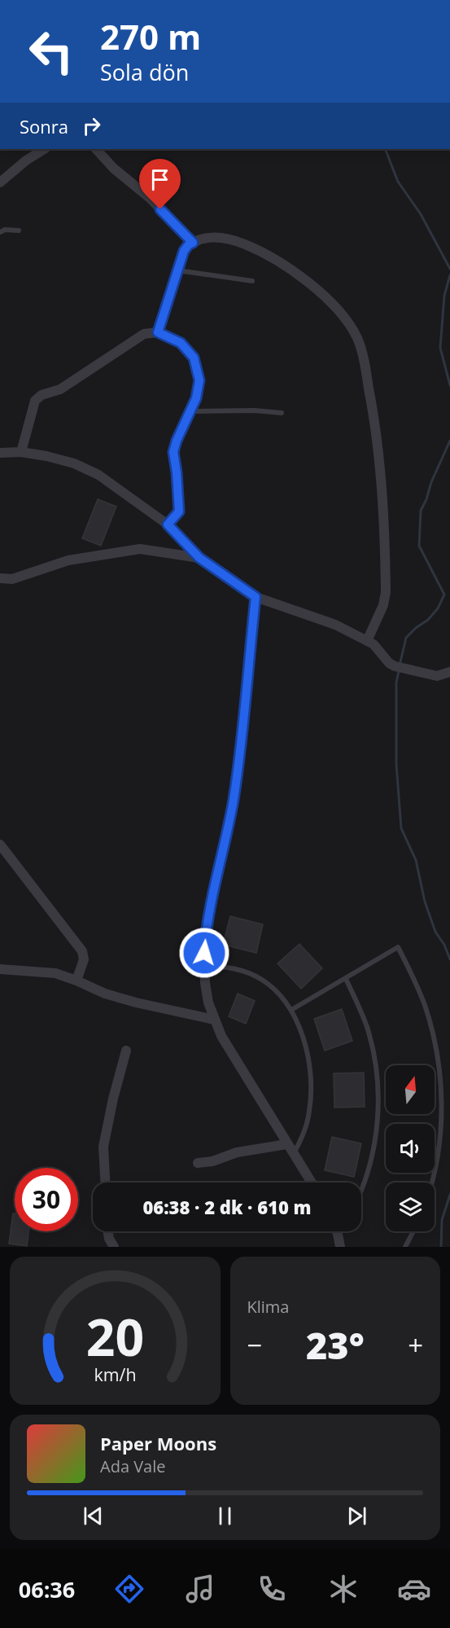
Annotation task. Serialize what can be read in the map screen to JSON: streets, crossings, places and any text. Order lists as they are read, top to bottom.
{
  "north": "top",
  "page": {
    "turn": ["270 m", "Sola dön"],
    "then": "Sonra",
    "limit": "30",
    "trip": "06:38 · 2 dk · 610 m",
    "tile": "Klima",
    "heat": ["−", "23°", "+"],
    "song": ["Paper Moons", "Ada Vale"],
    "tabs": "06:36",
    "gauge": ["20", "km/h"]
  }
}
